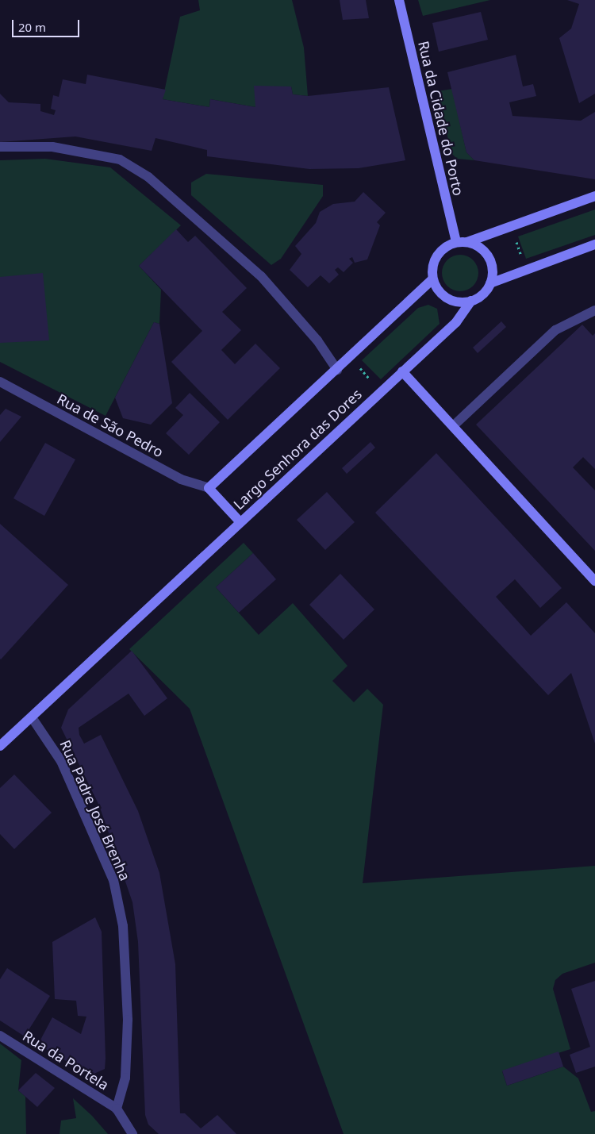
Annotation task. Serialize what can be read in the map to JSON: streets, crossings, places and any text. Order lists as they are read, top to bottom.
{
  "streets": {
    "main road": ["Rua da Cidade do Porto", "Largo Senhora das Dores"],
    "street": ["Rua de São Pedro", "Rua Padre José Brenha", "Rua da Portela"]
  },
  "crossings": [
    ["Rua da Cidade do Porto", "Largo Senhora das Dores"],
    ["Rua de São Pedro", "Largo Senhora das Dores"],
    ["Rua Padre José Brenha", "Rua da Portela"]
  ],
  "scale_bar": "20 m"
}
